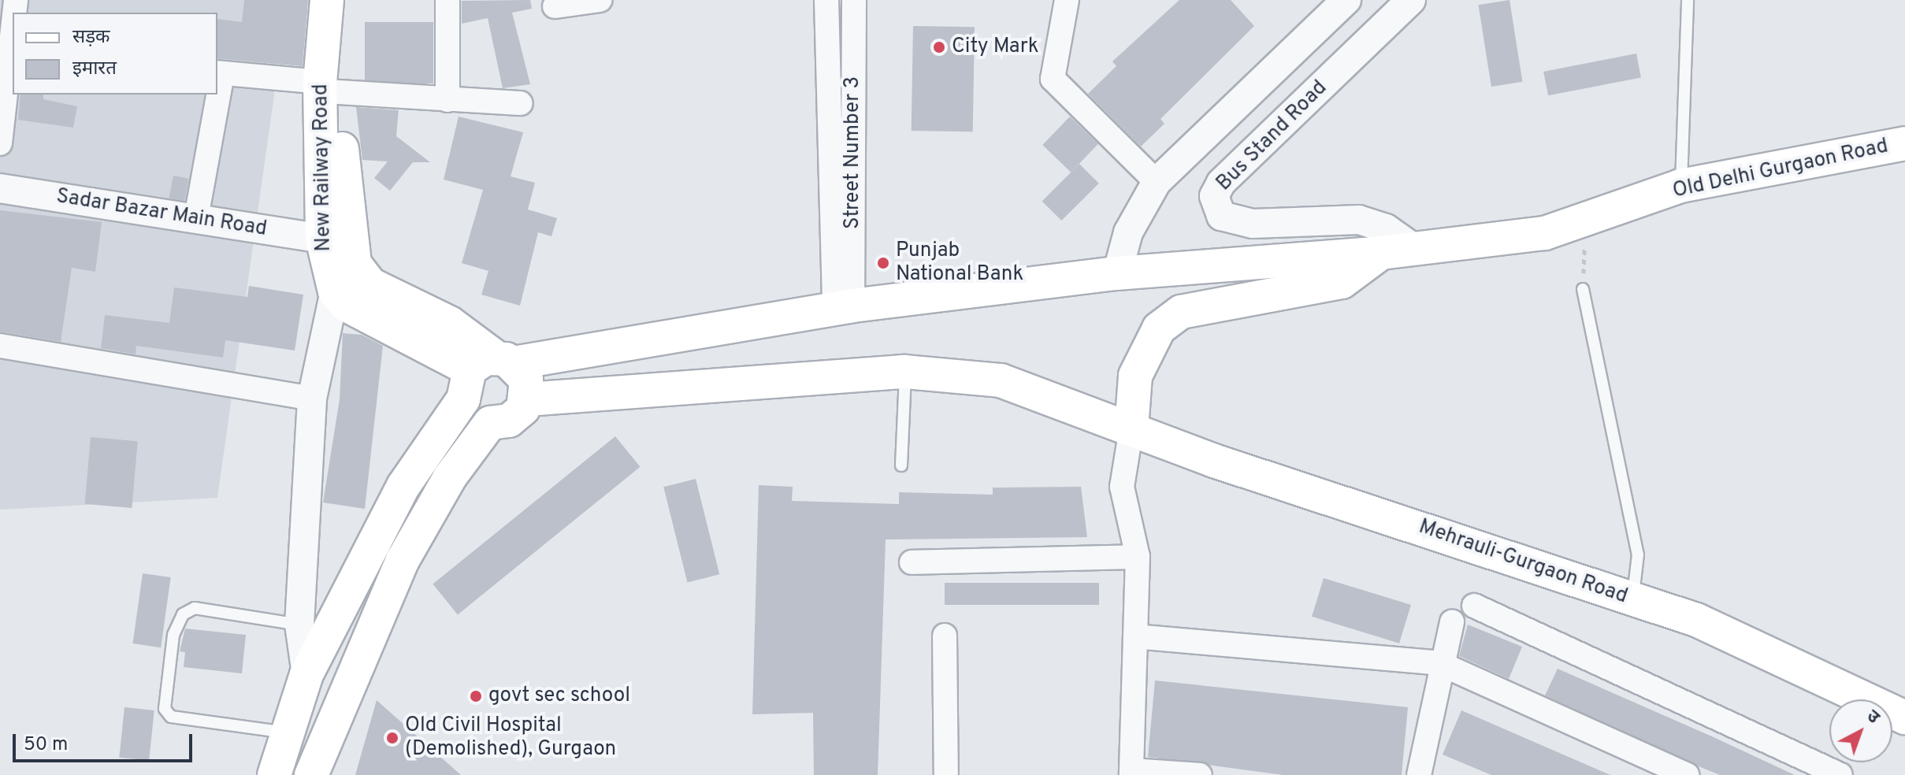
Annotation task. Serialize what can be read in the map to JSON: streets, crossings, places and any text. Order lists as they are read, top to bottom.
{
  "streets": {
    "main road": ["New Railway Road", "Old Delhi Gurgaon Road", "Mehrauli-Gurgaon Road"],
    "street": ["Bus Stand Road", "Street Number 3", "Sadar Bazar Main Road"]
  },
  "crossings": [
    ["Bus Stand Road", "Old Delhi Gurgaon Road"],
    ["Street Number 3", "Old Delhi Gurgaon Road"],
    ["New Railway Road", "Old Delhi Gurgaon Road"],
    ["New Railway Road", "Sadar Bazar Main Road"]
  ],
  "places": [
    "City Mark",
    "Punjab National Bank",
    "govt sec school",
    "Old Civil Hospital (Demolished), Gurgaon"
  ],
  "legend": ["सड़क", "इमारत"],
  "scale_bar": "50 m",
  "north": "top right"
}
